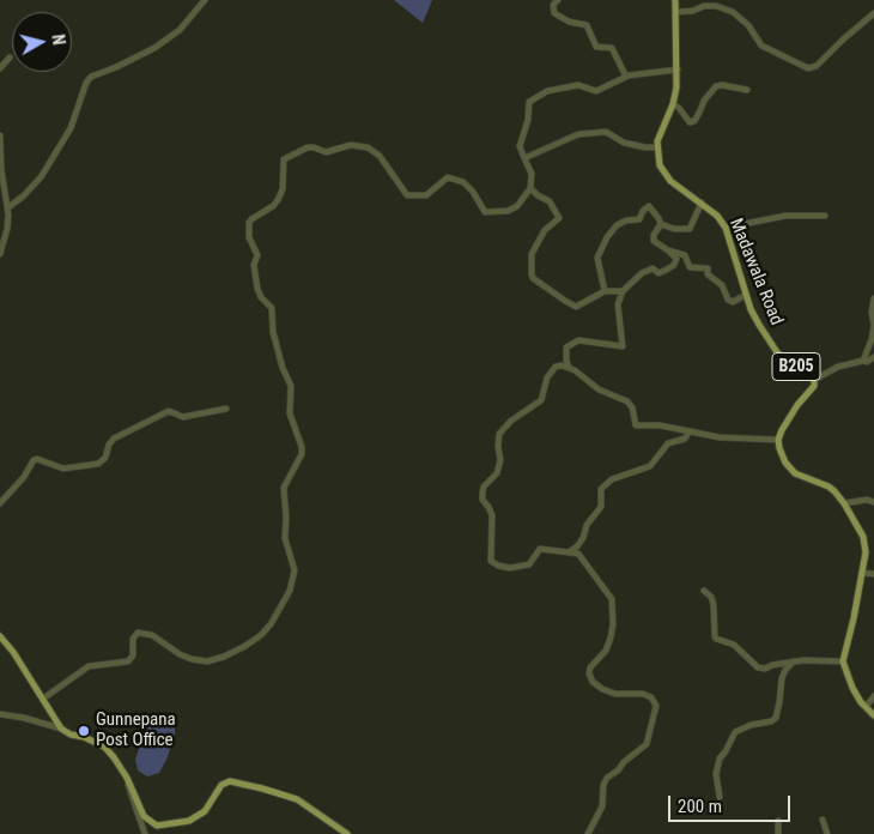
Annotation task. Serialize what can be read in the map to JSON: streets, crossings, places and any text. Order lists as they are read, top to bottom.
{
  "streets": {
    "main road": ["Madawala Road", "B205"]
  },
  "crossings": [
    ["Madawala Road", "B205"]
  ],
  "places": ["Gunnepana Post Office"],
  "scale_bar": "200 m",
  "north": "right"
}
